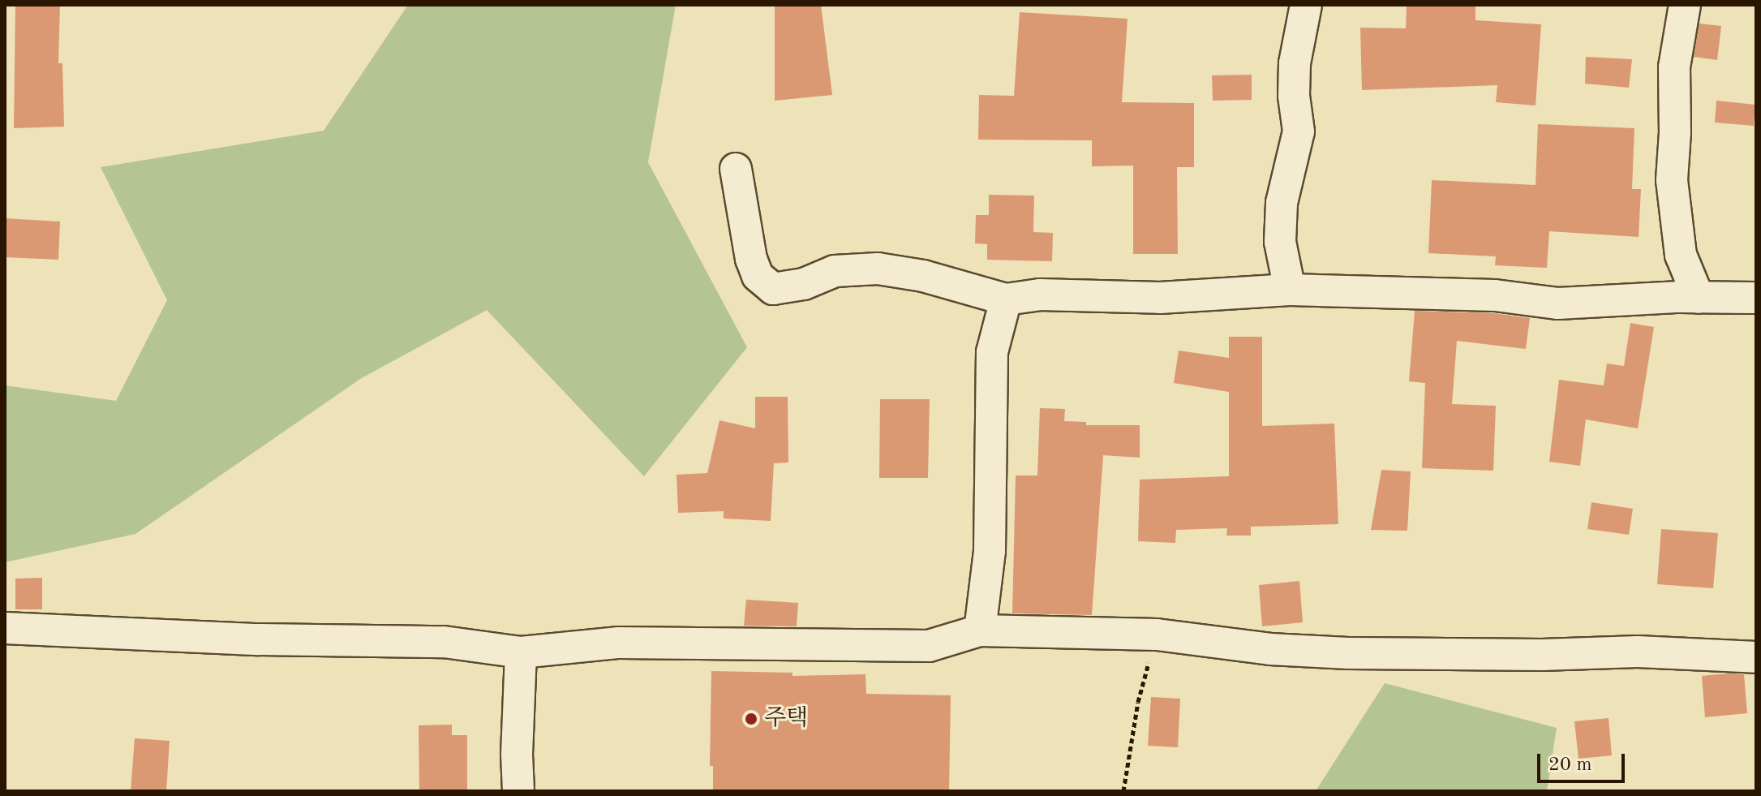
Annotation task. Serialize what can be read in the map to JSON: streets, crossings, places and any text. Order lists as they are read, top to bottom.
{
  "places": ["주택"],
  "scale_bar": "20 m"
}
